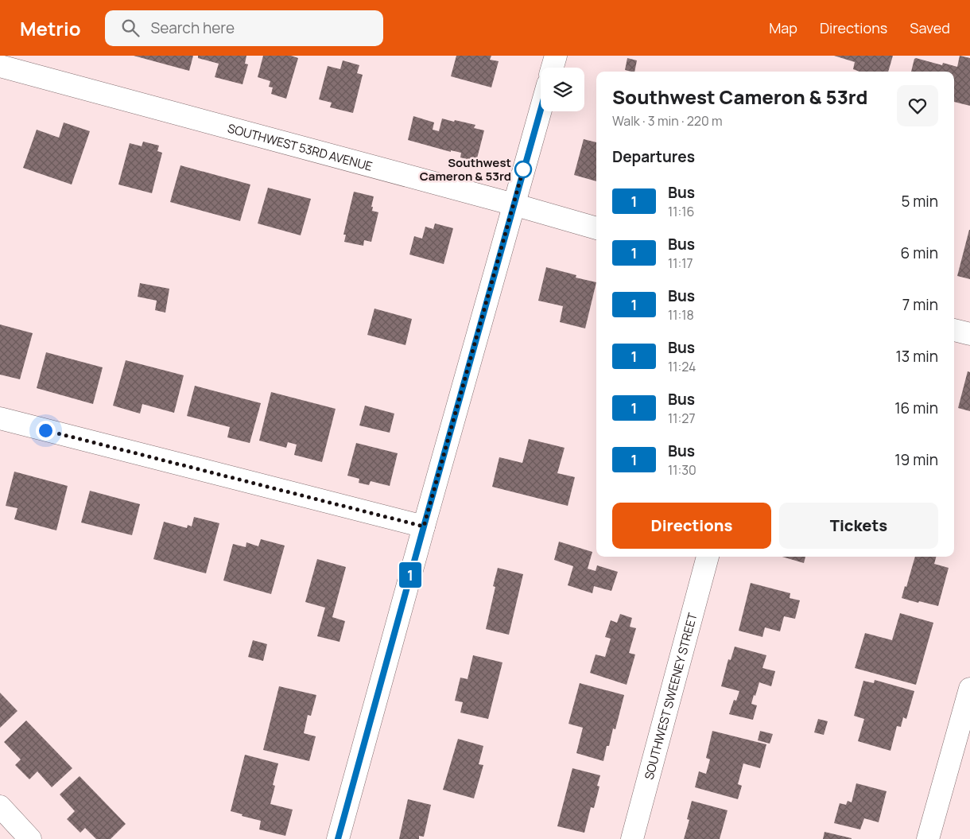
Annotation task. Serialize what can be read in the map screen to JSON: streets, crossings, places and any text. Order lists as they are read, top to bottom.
{
  "streets": {
    "street": ["SOUTHWEST 53RD AVENUE", "SOUTHWEST SWEENEY STREET"]
  },
  "places": ["Southwest Cameron & 53rd"],
  "lines": ["bus line 1"],
  "page": {
    "header": "Metrio",
    "search": "Search here",
    "nav": ["Map", "Directions", "Saved"],
    "on_map": "1",
    "heading": [
      ["Southwest Cameron & 53rd", "Walk · 3 min · 220 m"],
      "Departures"
    ],
    "list": [
      {
        "mark": "1",
        "name": "Bus",
        "note": "11:16",
        "value": "5 min"
      },
      {
        "mark": "1",
        "name": "Bus",
        "note": "11:17",
        "value": "6 min"
      },
      {
        "mark": "1",
        "name": "Bus",
        "note": "11:18",
        "value": "7 min"
      },
      {
        "mark": "1",
        "name": "Bus",
        "note": "11:24",
        "value": "13 min"
      },
      {
        "mark": "1",
        "name": "Bus",
        "note": "11:27",
        "value": "16 min"
      },
      {
        "mark": "1",
        "name": "Bus",
        "note": "11:30",
        "value": "19 min"
      }
    ],
    "buttons": ["Directions", "Tickets"]
  }
}
